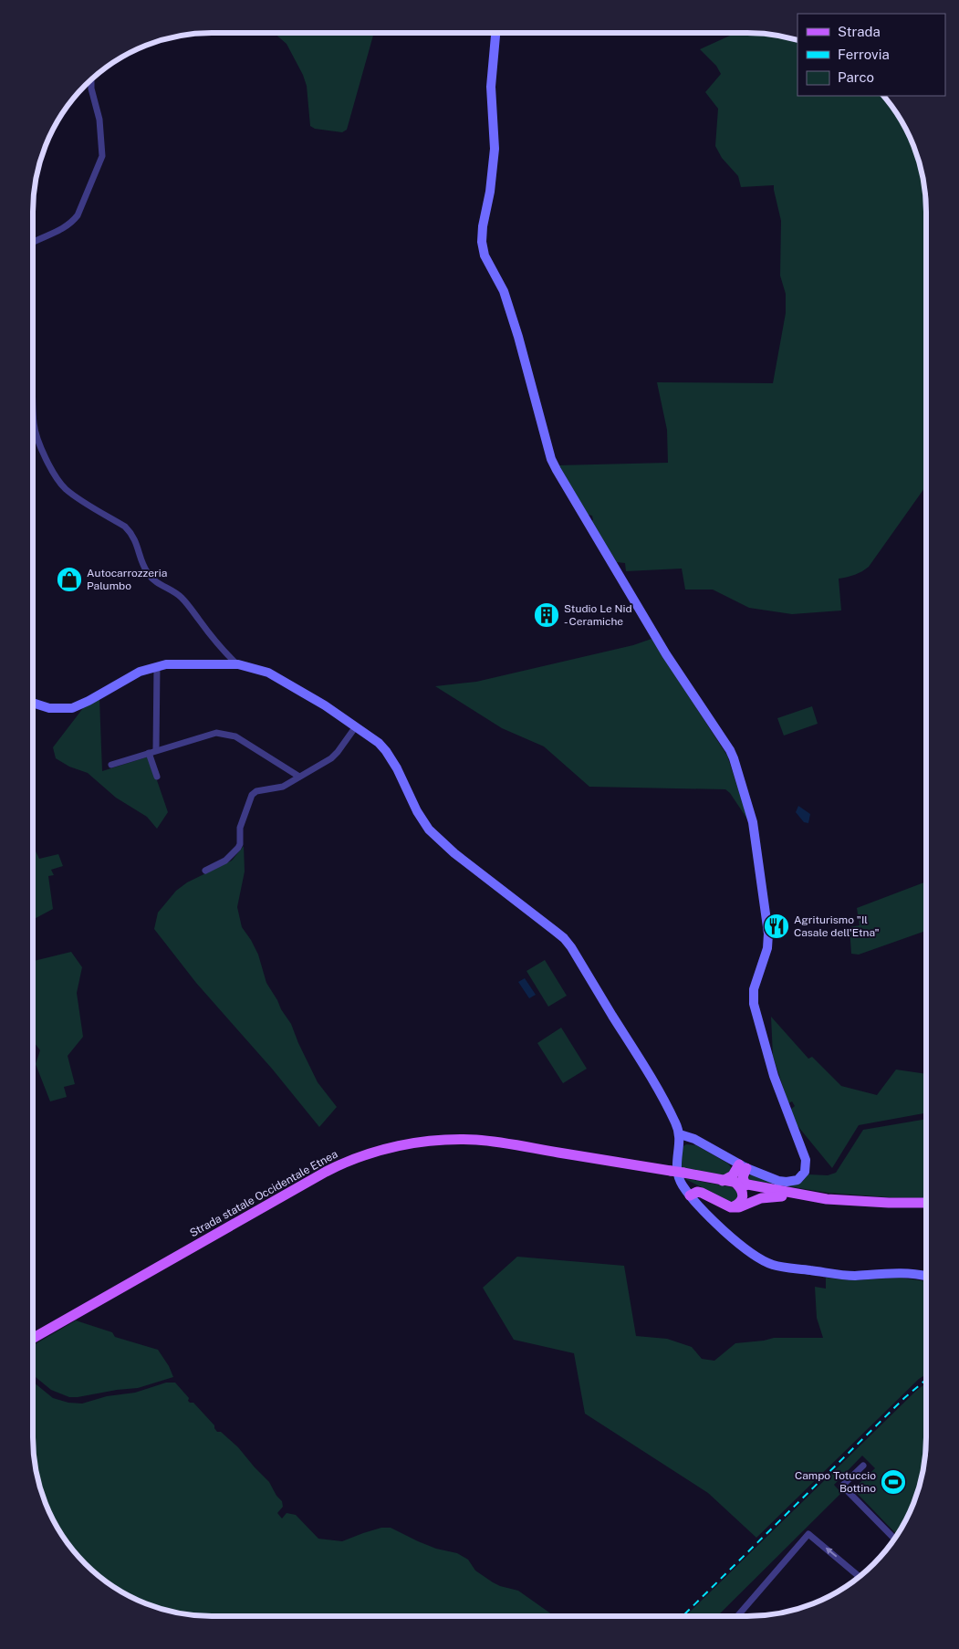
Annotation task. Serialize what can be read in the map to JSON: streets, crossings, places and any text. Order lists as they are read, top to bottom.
{
  "streets": {
    "main road": ["Strada statale Occidentale Etnea"]
  },
  "places": {
    "shop": ["Autocarrozzeria Palumbo"],
    "building": ["Studio Le Nid - Ceramiche"],
    "restaurant": ["Agriturismo \"Il Casale dell'Etna\""],
    "sports": ["Campo Totuccio Bottino"]
  },
  "legend": ["Strada", "Ferrovia", "Parco"]
}
